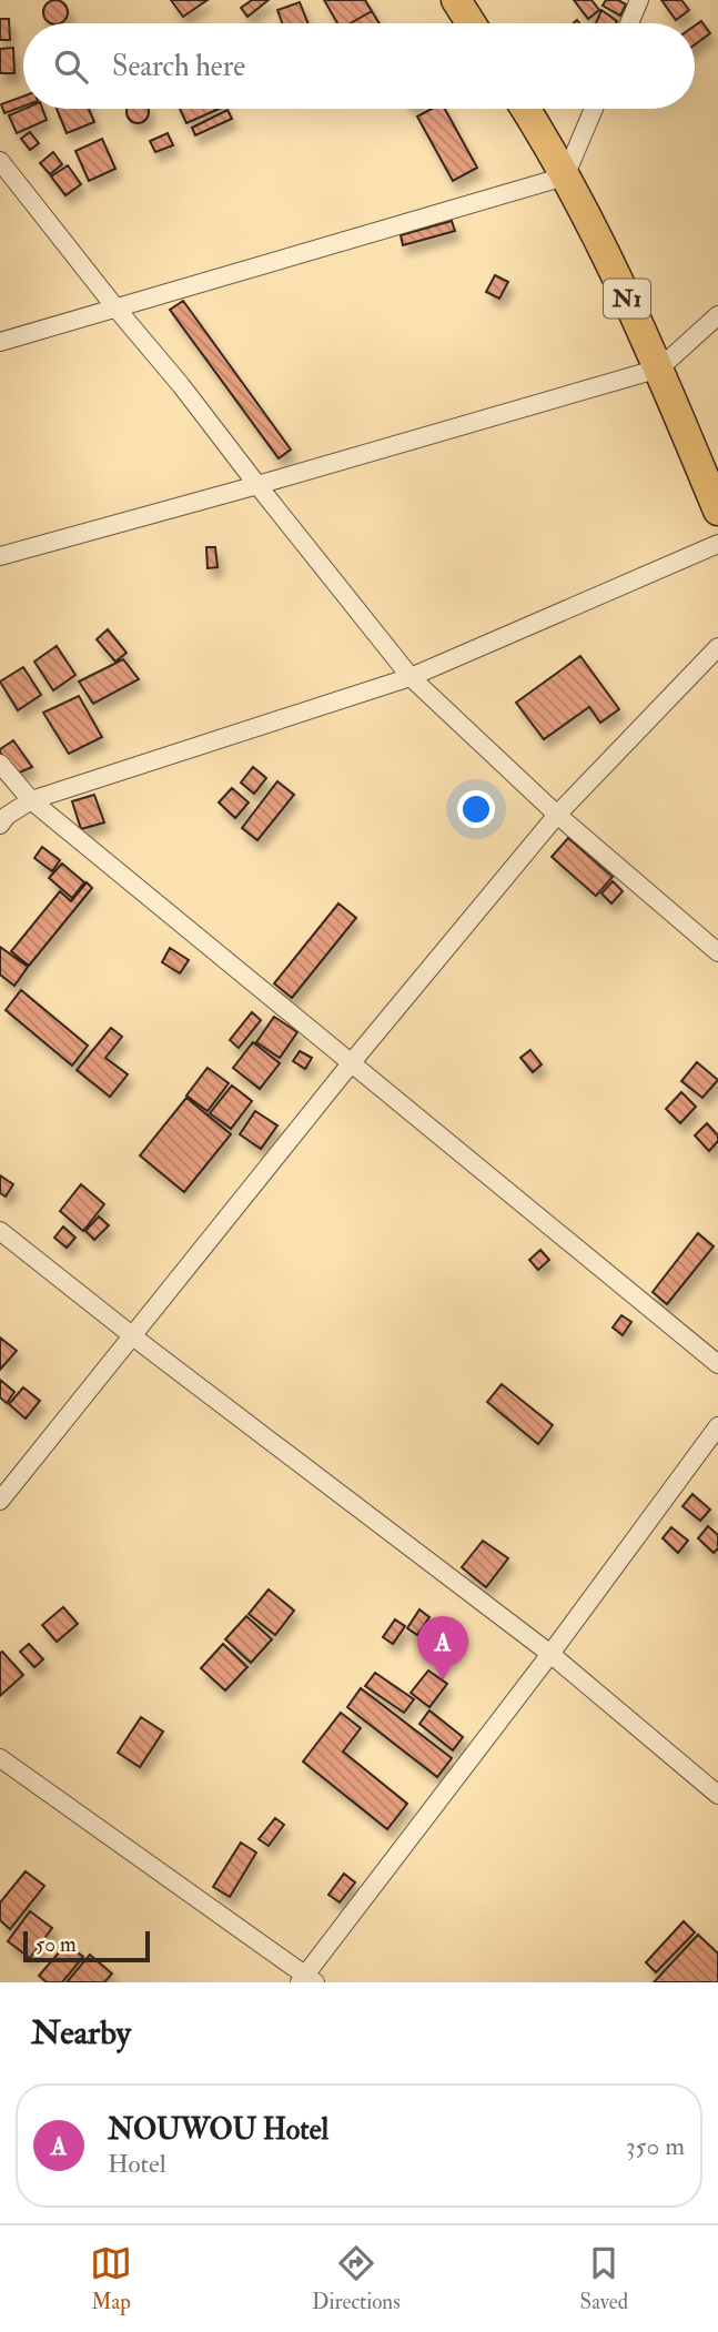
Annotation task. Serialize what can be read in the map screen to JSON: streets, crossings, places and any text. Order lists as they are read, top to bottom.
{
  "streets": {
    "highway": ["N1"]
  },
  "scale_bar": "50 m",
  "page": {
    "search": "Search here",
    "pins": "A",
    "scale": "50 m",
    "heading": "Nearby",
    "list": [
      {
        "mark": "A",
        "name": "NOUWOU Hotel",
        "note": "Hotel",
        "value": "350 m"
      }
    ],
    "nav": ["Map", "Directions", "Saved"]
  }
}
